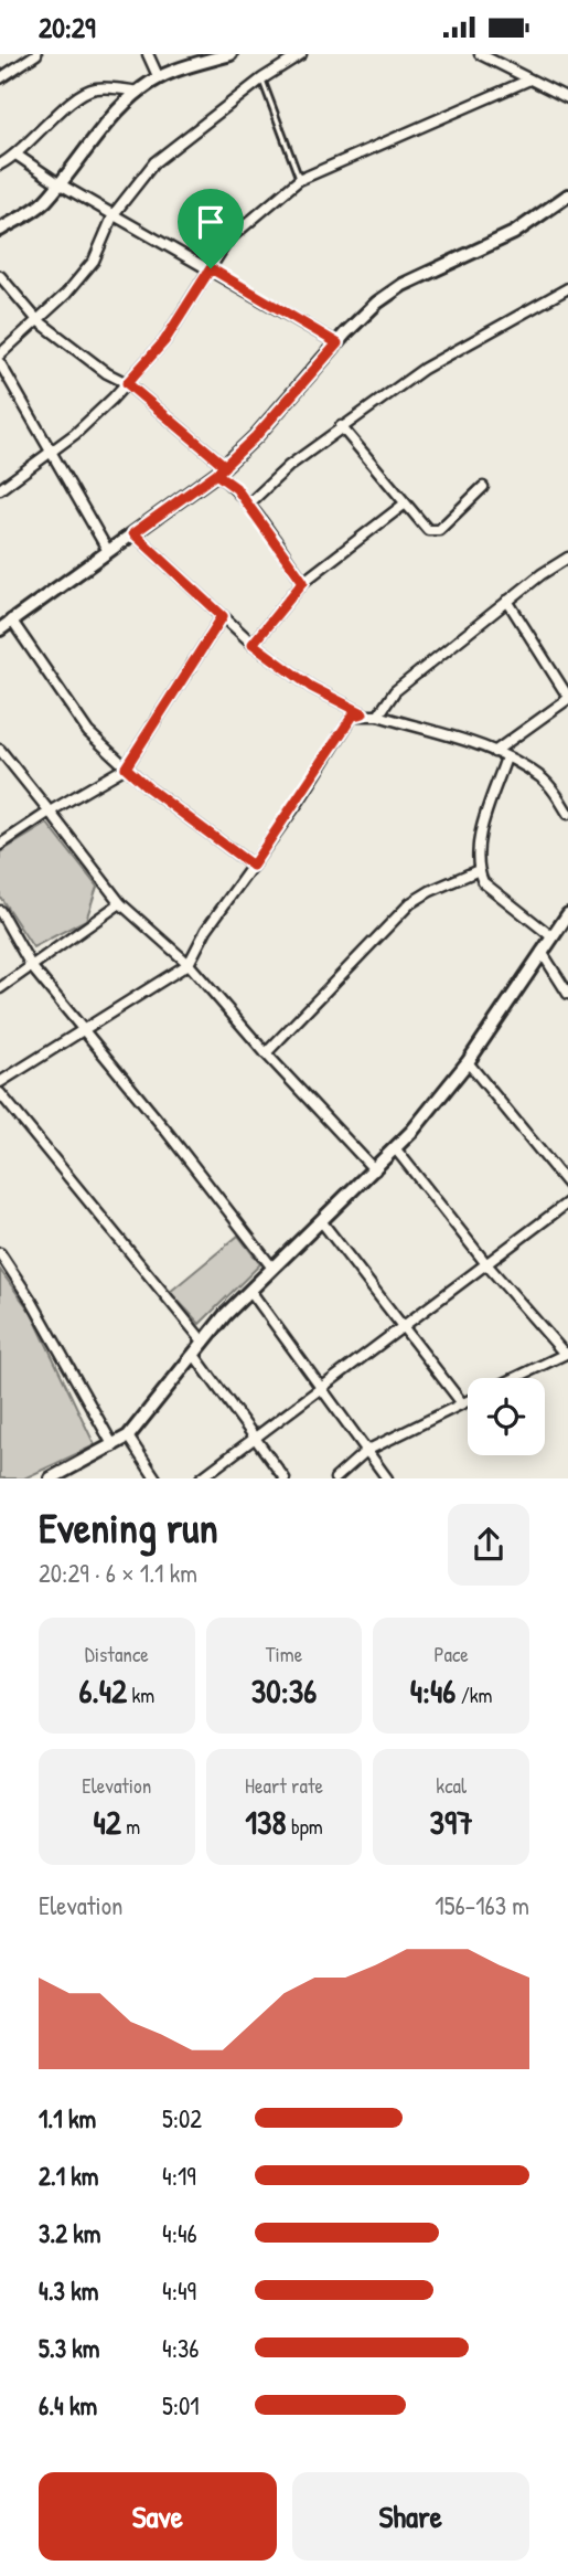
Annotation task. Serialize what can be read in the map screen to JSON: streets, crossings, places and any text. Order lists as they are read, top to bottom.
{
  "page": {
    "status": "20:29",
    "heading": ["Evening run", "20:29 · 6 × 1.1 km"],
    "stats": [
      ["Distance", "6.42 km"],
      ["Time", "30:36"],
      ["Pace", "4:46 /km"],
      ["Elevation", "42 m"],
      ["Heart rate", "138 bpm"],
      ["kcal", "397"]
    ],
    "chart": ["Elevation", "156–163 m"],
    "list": [
      {
        "name": "1.1 km",
        "note": "5:02"
      },
      {
        "name": "2.1 km",
        "note": "4:19"
      },
      {
        "name": "3.2 km",
        "note": "4:46"
      },
      {
        "name": "4.3 km",
        "note": "4:49"
      },
      {
        "name": "5.3 km",
        "note": "4:36"
      },
      {
        "name": "6.4 km",
        "note": "5:01"
      }
    ],
    "buttons": ["Save", "Share"]
  }
}
